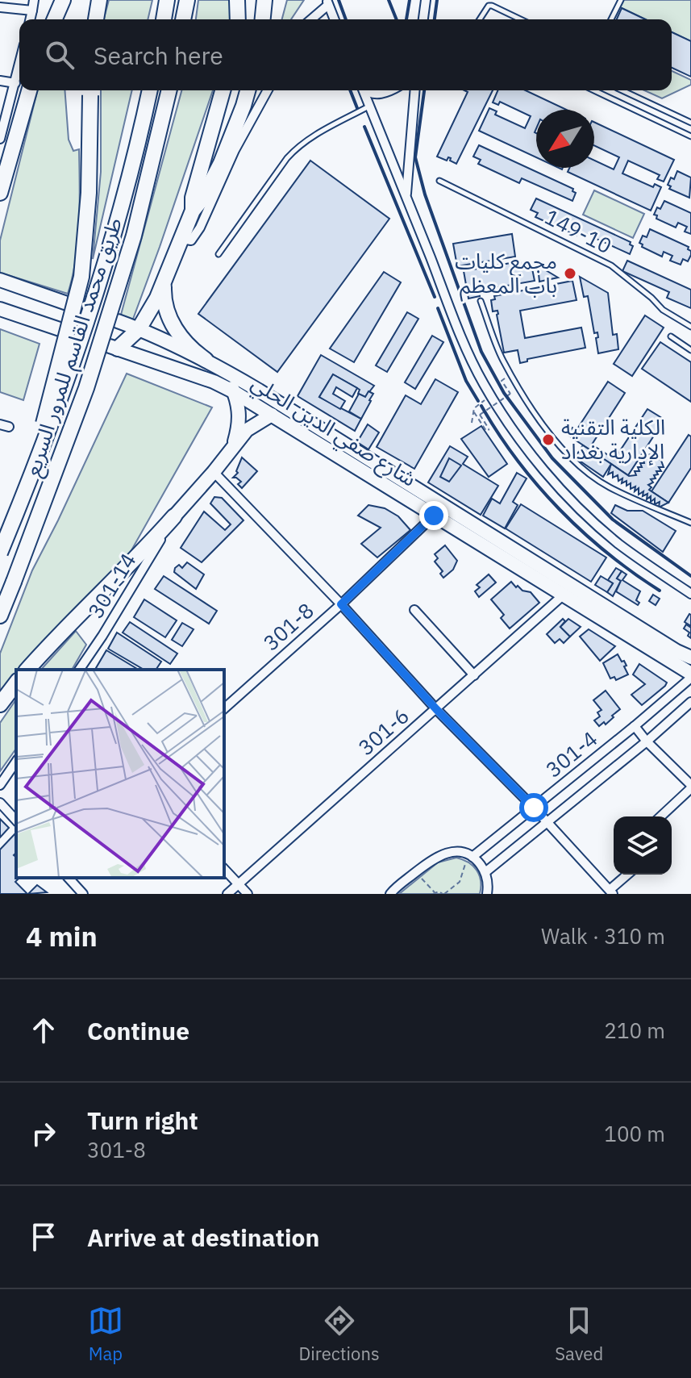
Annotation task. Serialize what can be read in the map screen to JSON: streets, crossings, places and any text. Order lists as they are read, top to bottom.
{
  "streets": {
    "highway": ["طريق محمد القاسم للمرور السريع"],
    "main road": ["شارع صفي الدين الحلي"],
    "street": [
      "301-14",
      "301-8",
      "301-6",
      "301-4"
    ],
    "lane": ["149-10"]
  },
  "crossings": [
    ["شارع صفي الدين الحلي", "301-8"],
    ["شارع صفي الدين الحلي", "301-6"],
    ["شارع صفي الدين الحلي", "301-4"]
  ],
  "places": ["مجمع كليات باب المعظم", "الكلية التقنية الإدارية بغداد"],
  "north": "bottom left",
  "page": {
    "search": "Search here",
    "heading": ["4 min", "Walk · 310 m"],
    "list": [
      ["Continue", "210 m"],
      ["Turn right", "301-8", "100 m"],
      "Arrive at destination"
    ],
    "nav": ["Map", "Directions", "Saved"]
  }
}
